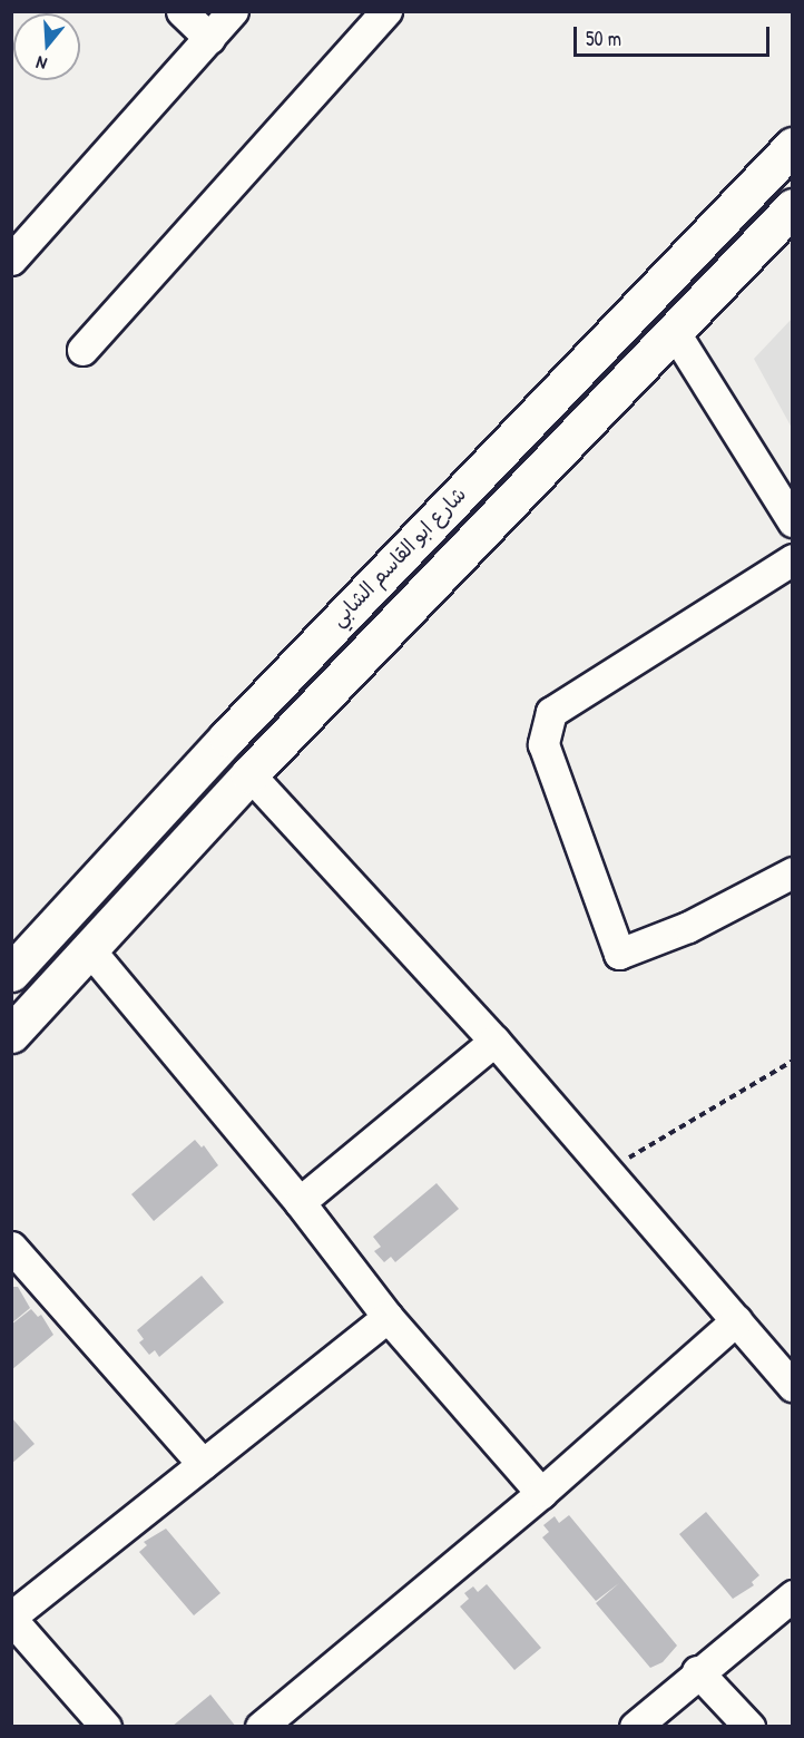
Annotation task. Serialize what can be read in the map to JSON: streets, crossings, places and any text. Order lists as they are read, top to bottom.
{
  "streets": {
    "street": ["شارع ابو القاسم الشابي"]
  },
  "scale_bar": "50 m",
  "north": "bottom"
}
